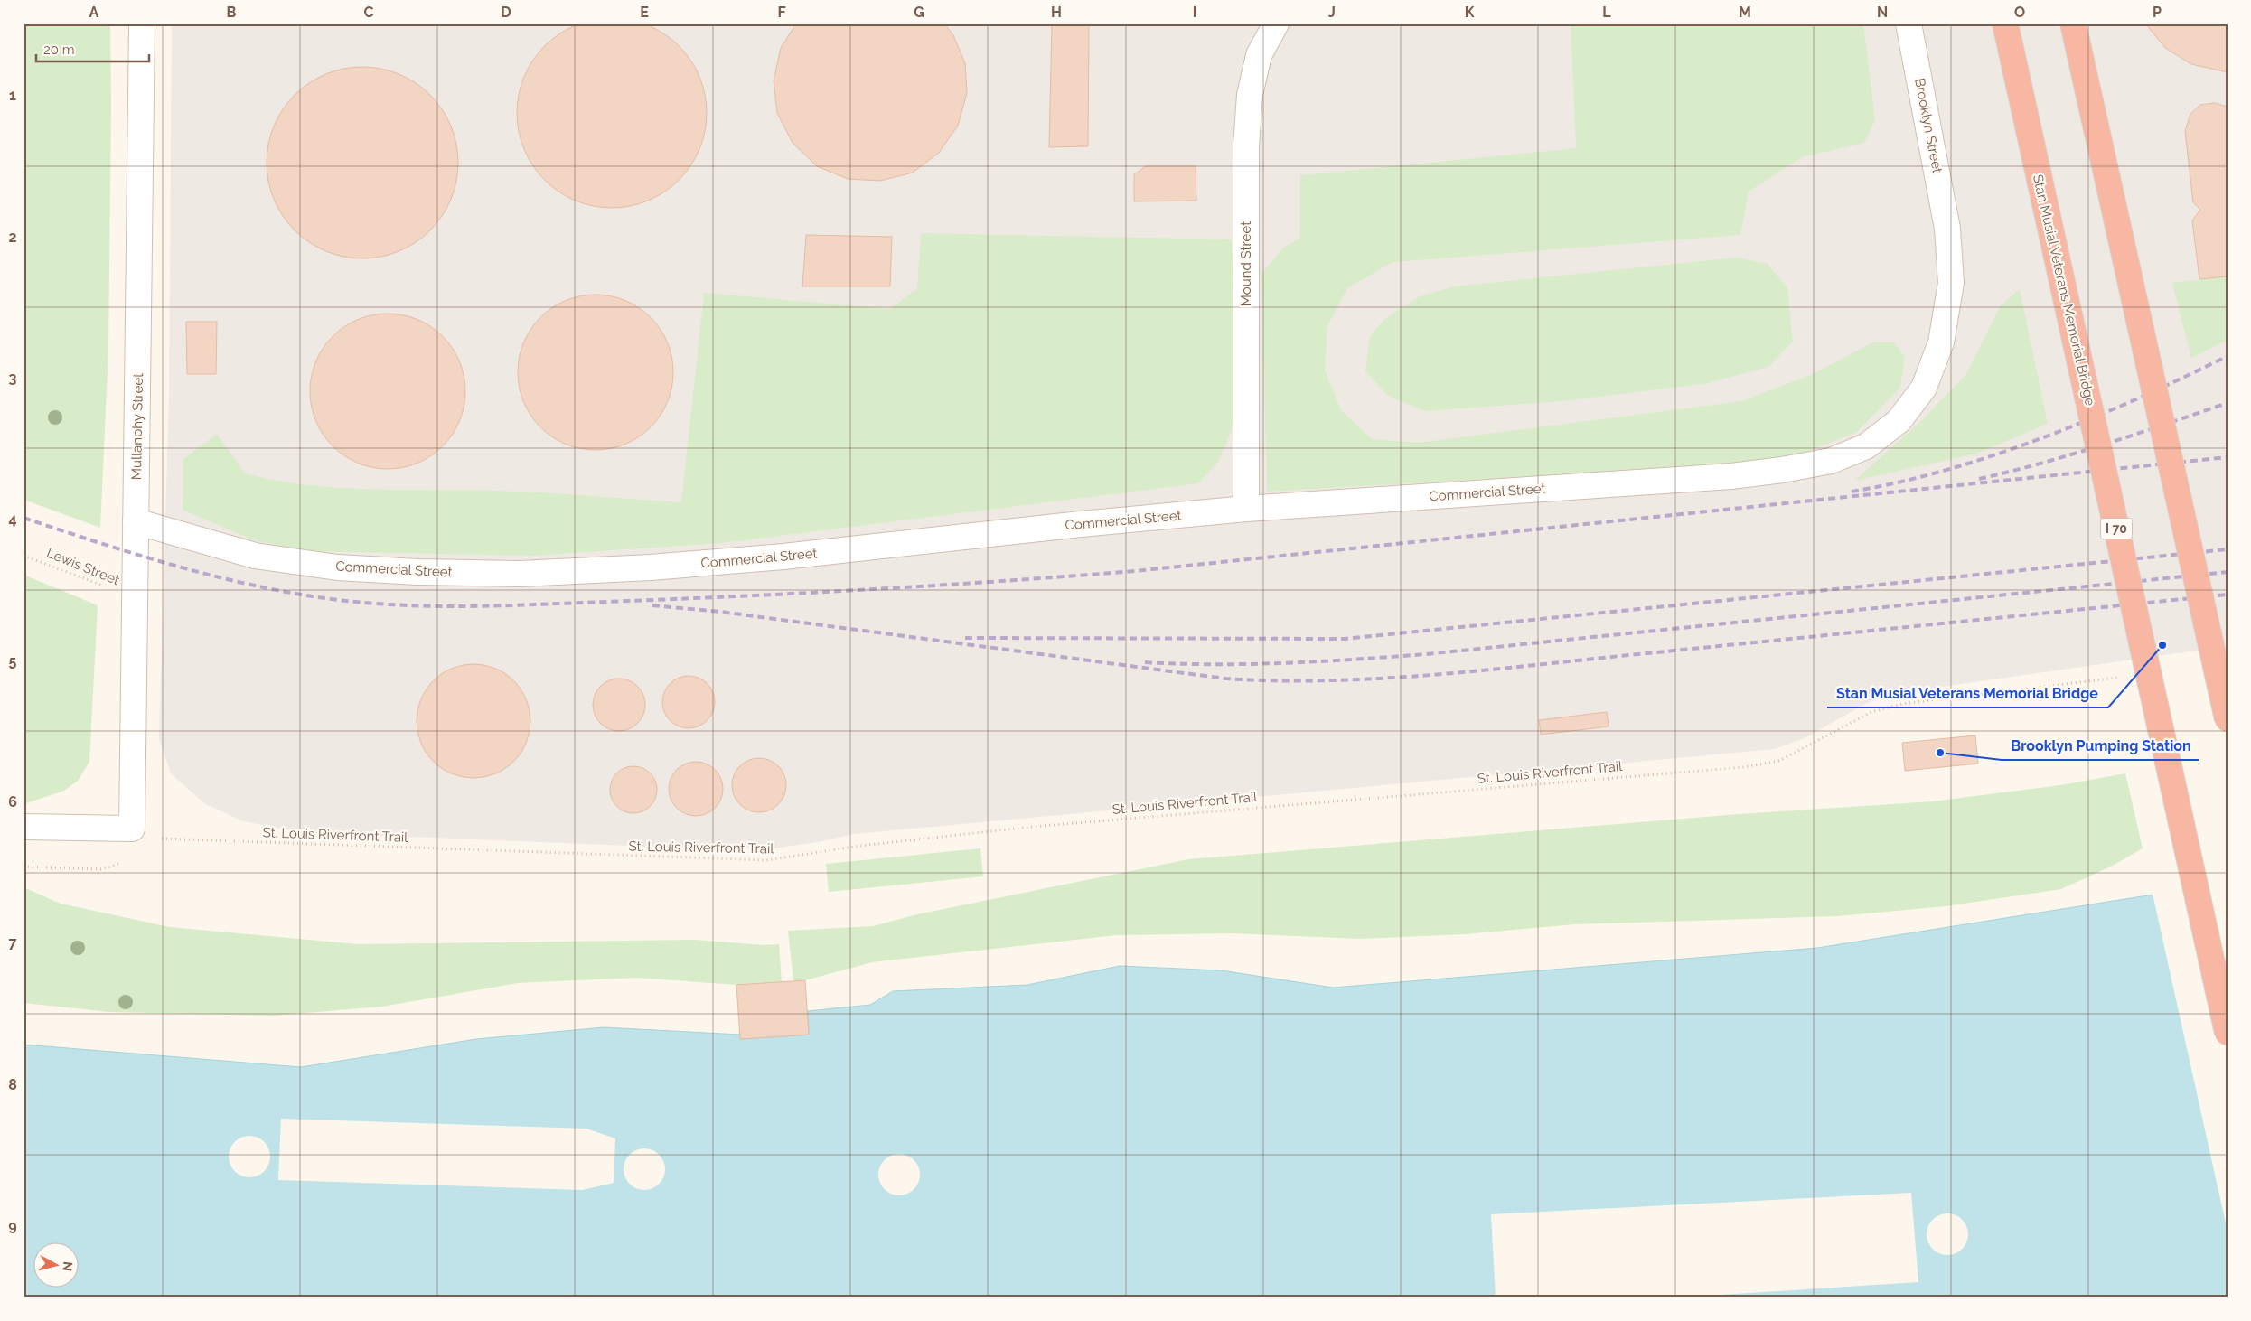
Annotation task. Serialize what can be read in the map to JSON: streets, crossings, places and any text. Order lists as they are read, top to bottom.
{
  "streets": {
    "highway": ["Stan Musial Veterans Memorial Bridge", "I 70"],
    "street": [
      "Brooklyn Street",
      "Mound Street",
      "Mullanphy Street",
      "Commercial Street"
    ],
    "path": ["Lewis Street", "St. Louis Riverfront Trail"]
  },
  "crossings": [
    ["Brooklyn Street", "Commercial Street"],
    ["Mound Street", "Commercial Street"],
    ["Mullanphy Street", "Commercial Street"],
    ["Mullanphy Street", "Lewis Street"],
    ["Mullanphy Street", "St. Louis Riverfront Trail"]
  ],
  "places": ["Stan Musial Veterans Memorial Bridge", "Brooklyn Pumping Station"],
  "scale_bar": "20 m",
  "north": "right",
  "grid": {
    "columns": [
      "A",
      "B",
      "C",
      "D",
      "E",
      "F",
      "G",
      "H",
      "I",
      "J",
      "K",
      "L",
      "M",
      "N",
      "O",
      "P"
    ],
    "rows": [
      "1",
      "2",
      "3",
      "4",
      "5",
      "6",
      "7",
      "8",
      "9"
    ]
  }
}
